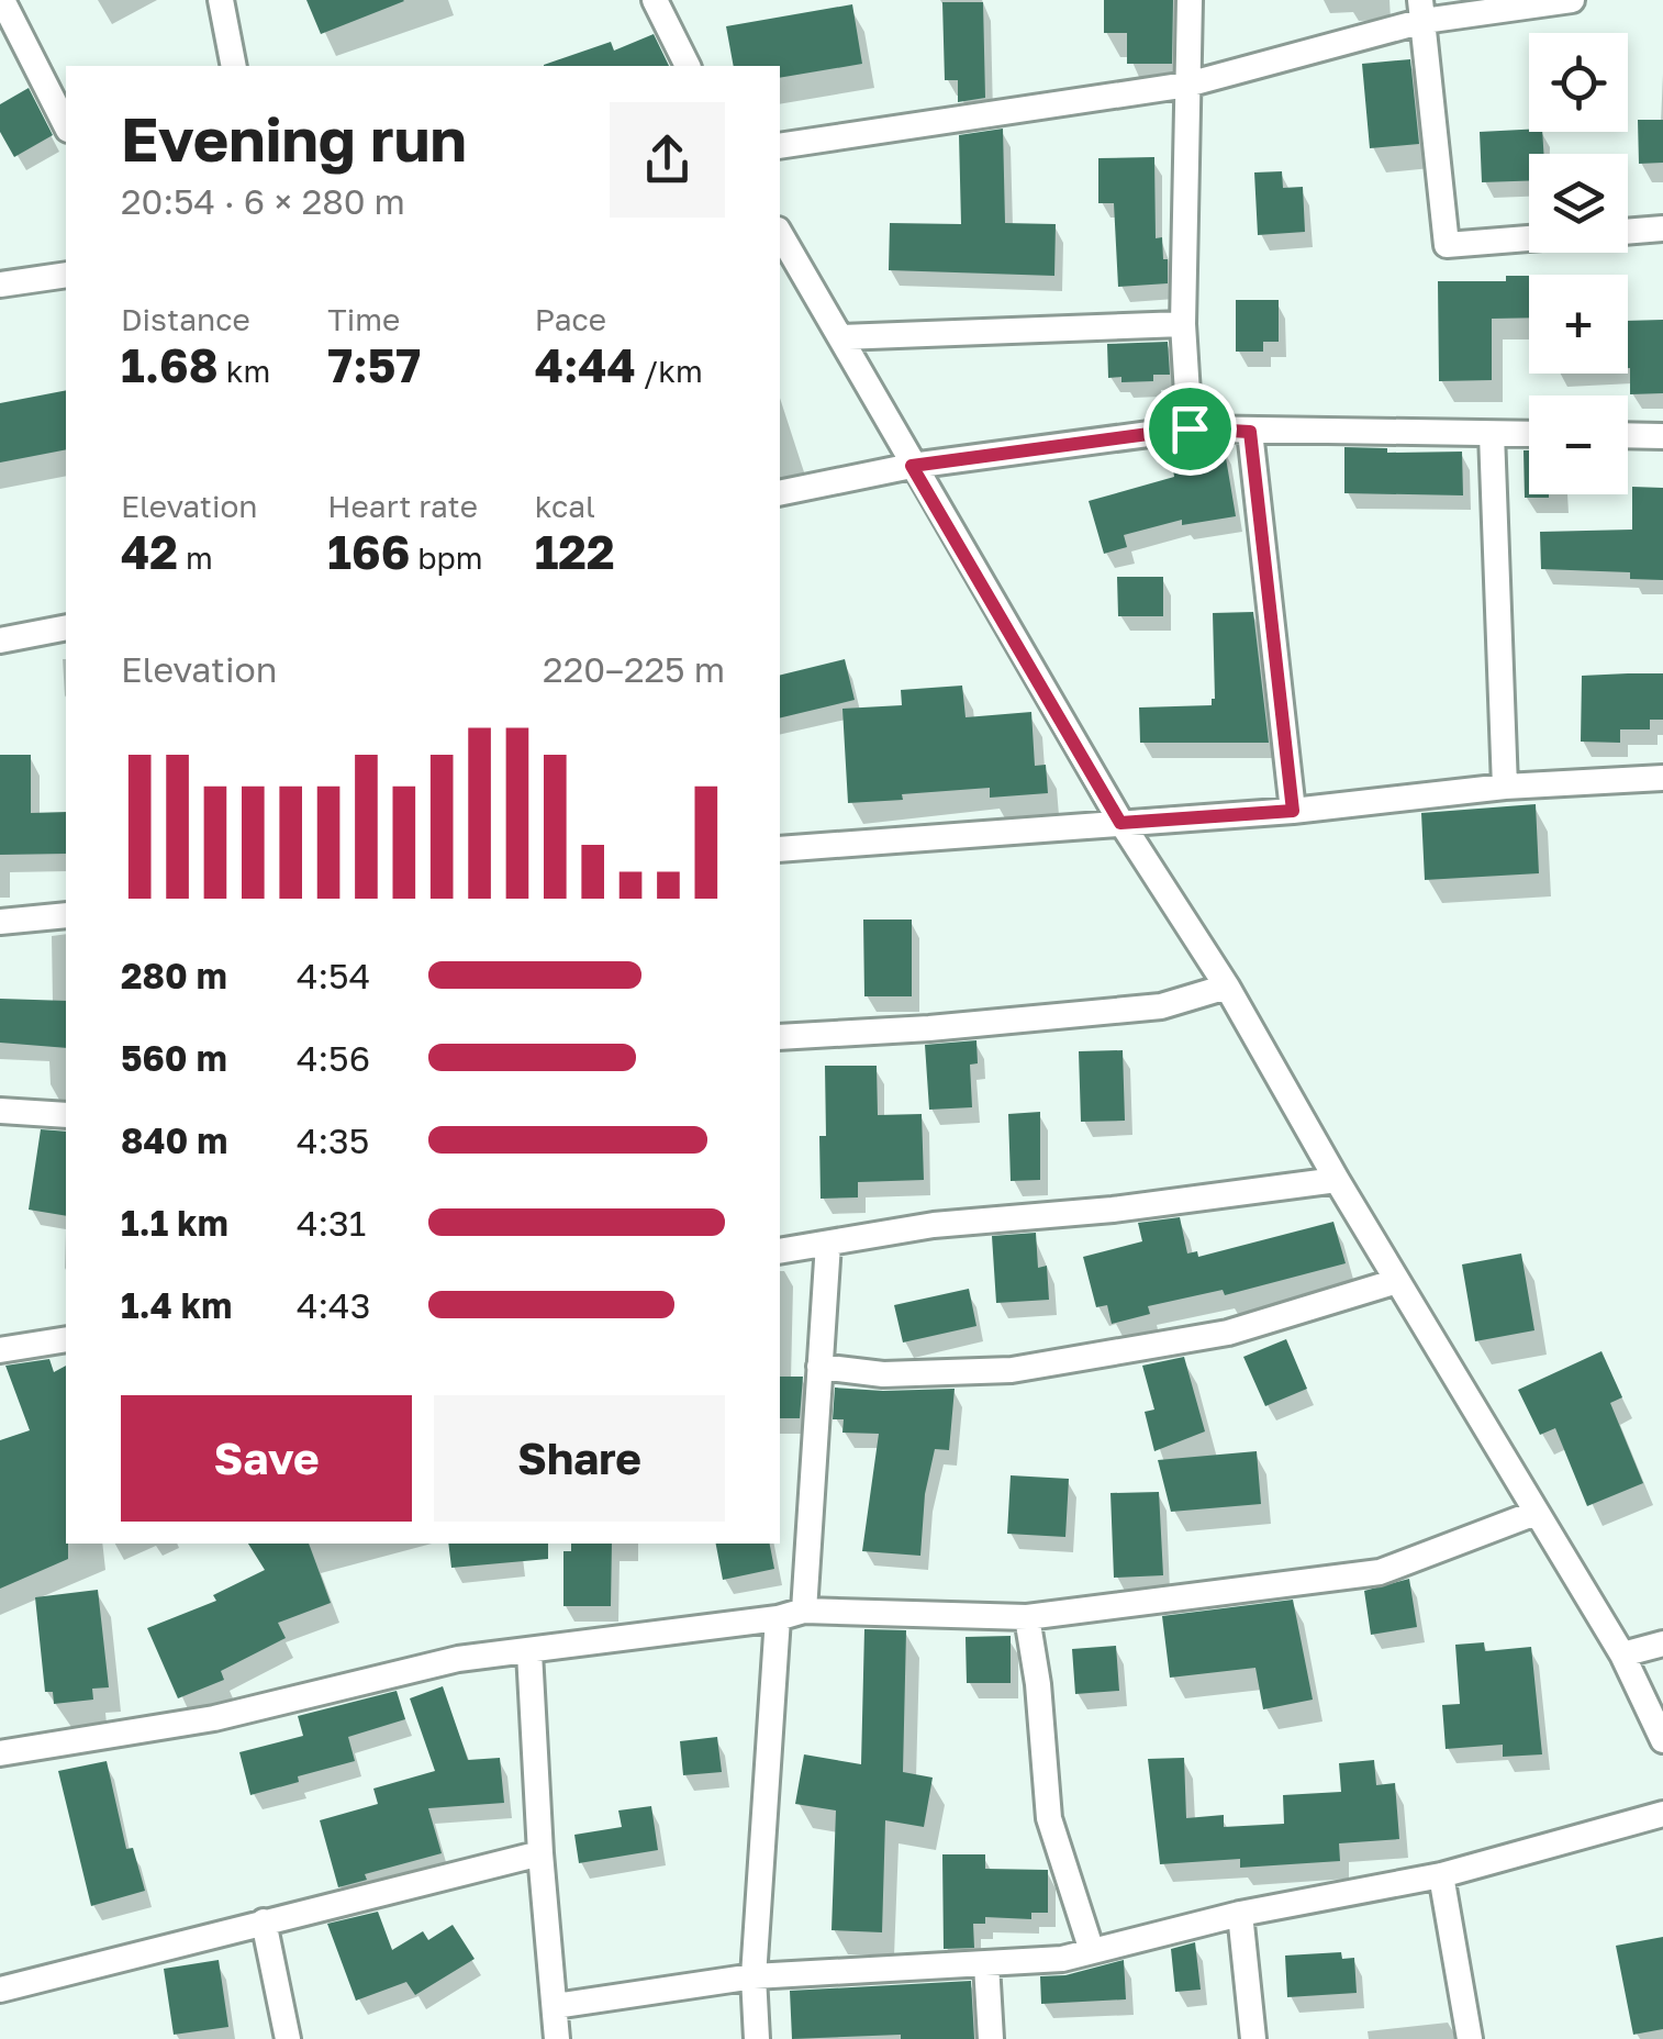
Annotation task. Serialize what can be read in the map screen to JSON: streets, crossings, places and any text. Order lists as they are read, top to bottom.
{
  "page": {
    "map_buttons": ["+", "−"],
    "heading": ["Evening run", "20:54 · 6 × 280 m"],
    "stats": [
      ["Distance", "1.68 km"],
      ["Time", "7:57"],
      ["Pace", "4:44 /km"],
      ["Elevation", "42 m"],
      ["Heart rate", "166 bpm"],
      ["kcal", "122"]
    ],
    "chart": ["Elevation", "220–225 m"],
    "list": [
      {
        "name": "280 m",
        "note": "4:54"
      },
      {
        "name": "560 m",
        "note": "4:56"
      },
      {
        "name": "840 m",
        "note": "4:35"
      },
      {
        "name": "1.1 km",
        "note": "4:31"
      },
      {
        "name": "1.4 km",
        "note": "4:43"
      }
    ],
    "buttons": ["Save", "Share"]
  }
}
